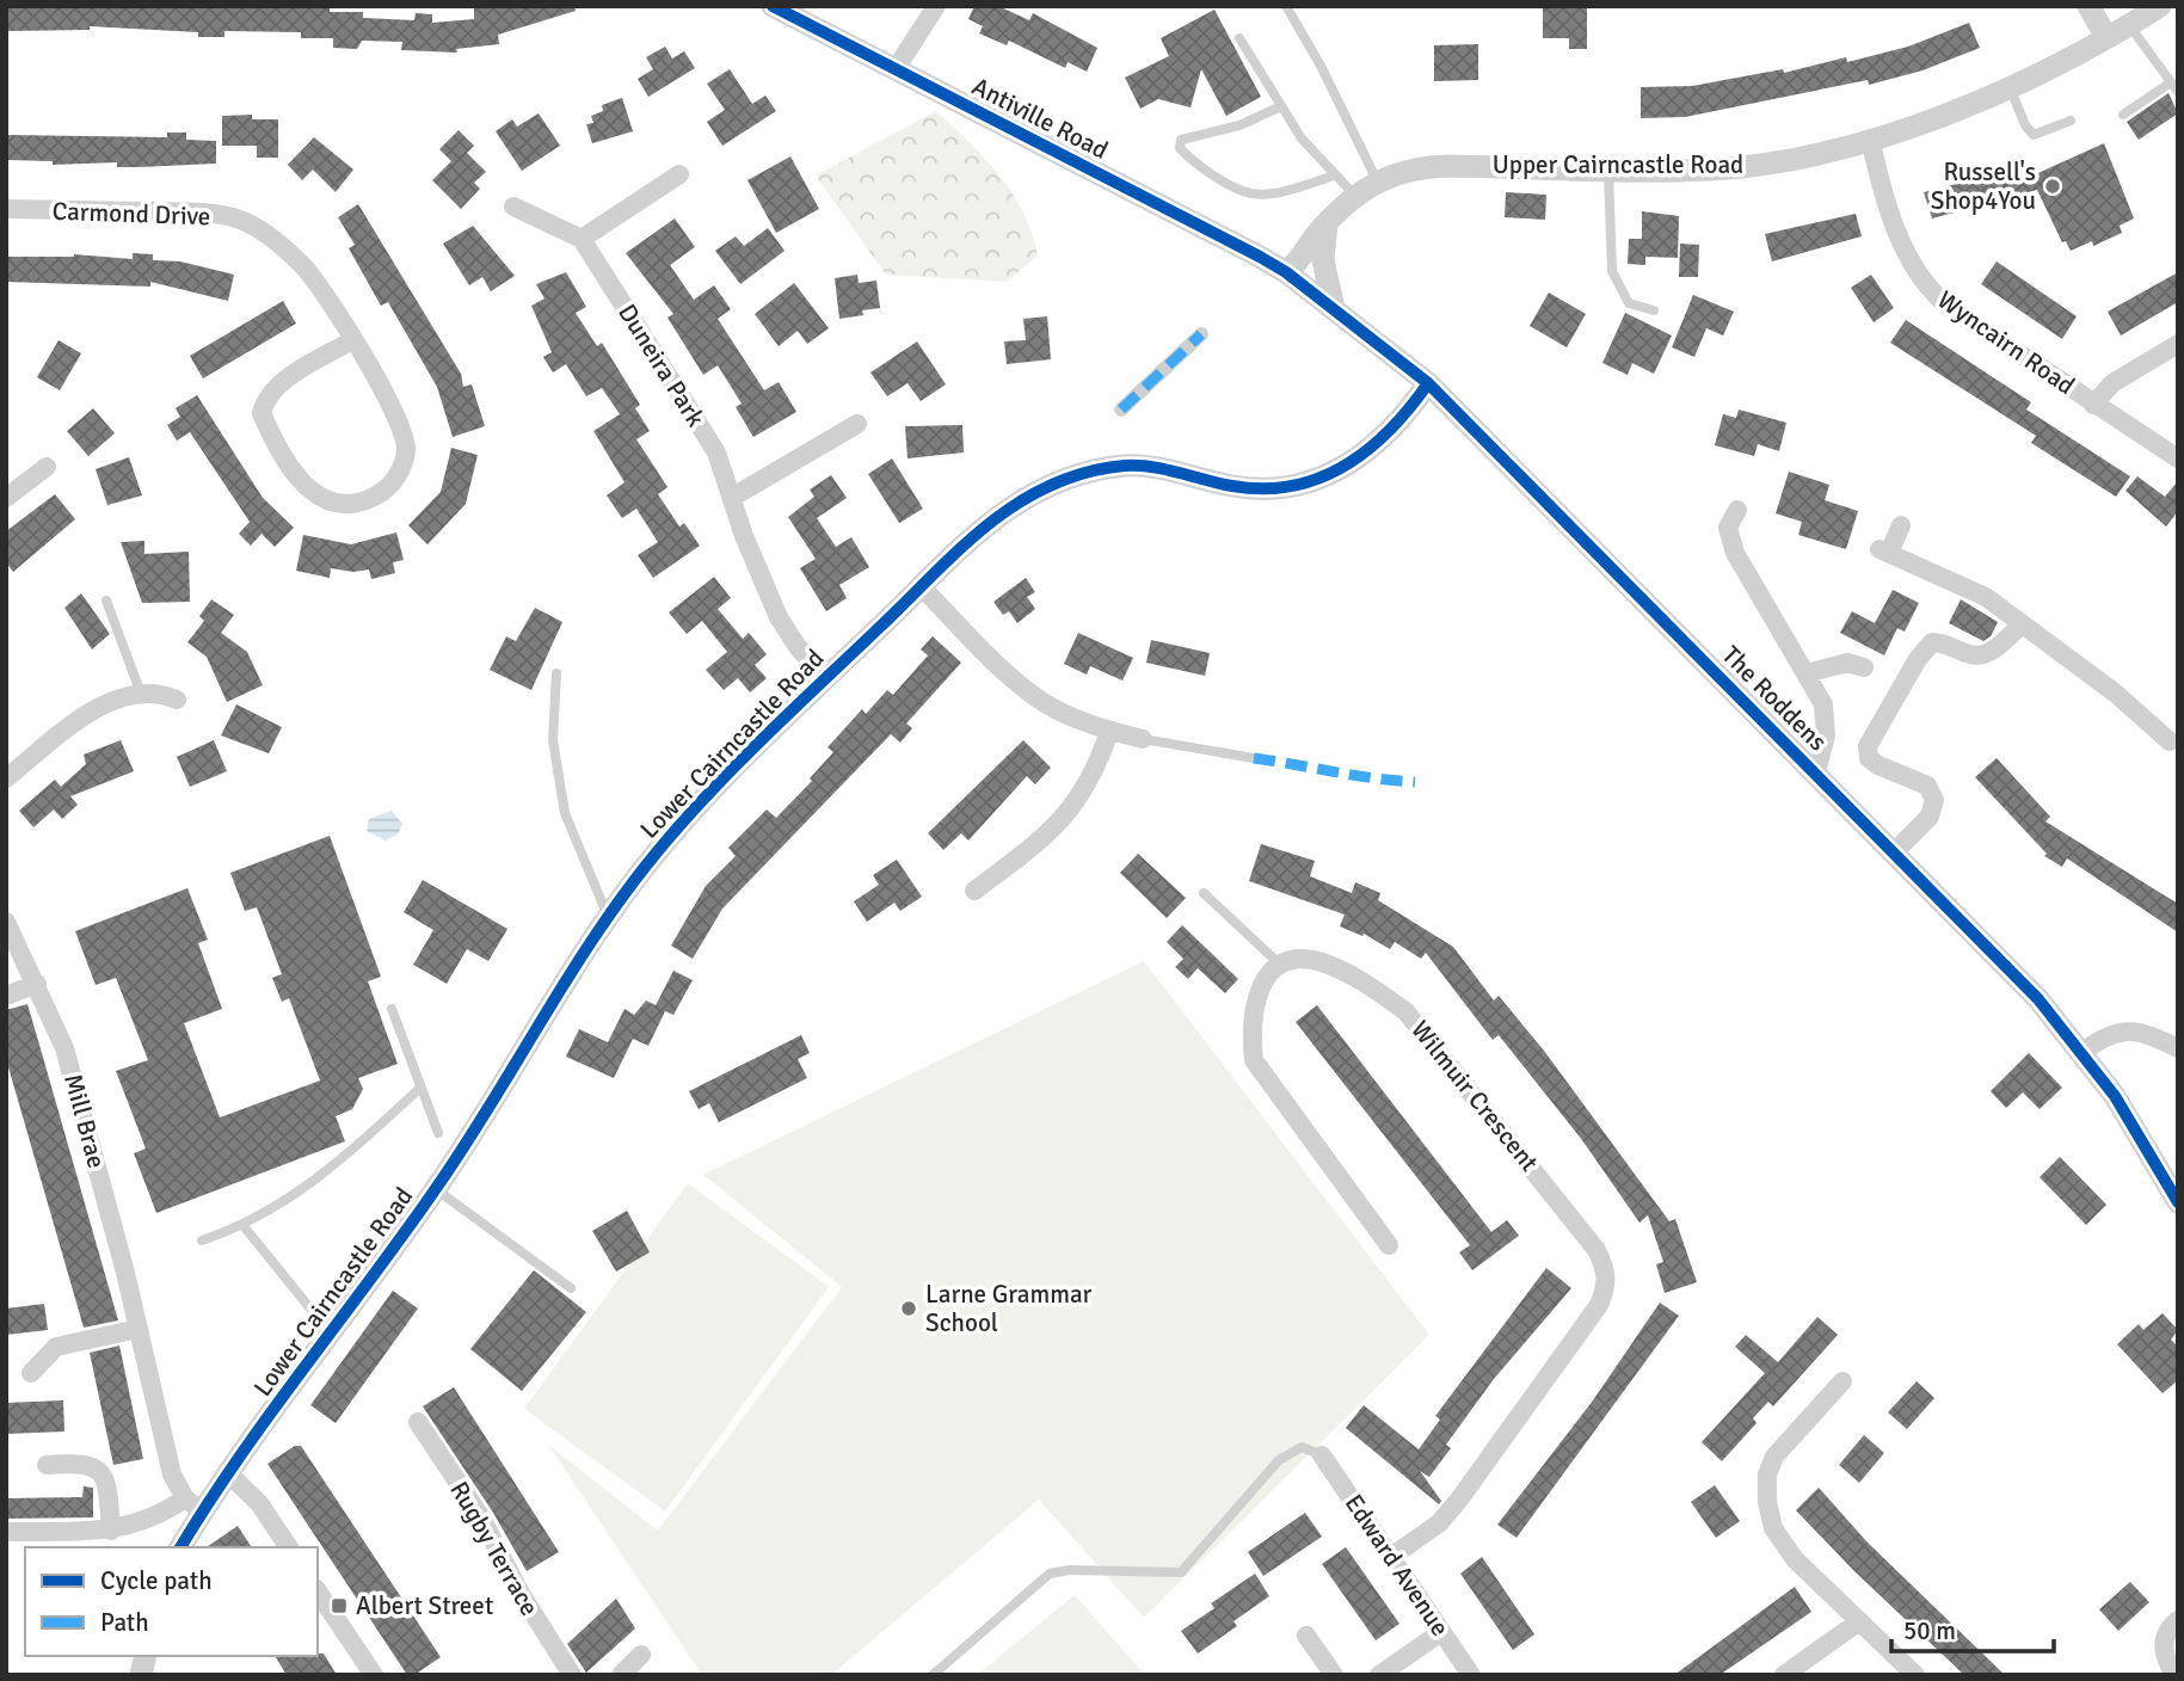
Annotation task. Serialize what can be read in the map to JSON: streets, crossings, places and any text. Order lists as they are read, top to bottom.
{
  "streets": {
    "street": [
      "Antiville Road",
      "Upper Cairncastle Road",
      "Carmond Drive",
      "Wyncairn Road",
      "Duneira Park",
      "The Roddens",
      "Lower Cairncastle Road",
      "Wilmuir Crescent",
      "Mill Brae",
      "Rugby Terrace",
      "Edward Avenue"
    ]
  },
  "crossings": [
    ["Antiville Road", "Upper Cairncastle Road"],
    ["Antiville Road", "The Roddens"],
    ["Upper Cairncastle Road", "Wyncairn Road"],
    ["Upper Cairncastle Road", "The Roddens"],
    ["Duneira Park", "Lower Cairncastle Road"],
    ["The Roddens", "Lower Cairncastle Road"],
    ["Lower Cairncastle Road", "Mill Brae"],
    ["Wilmuir Crescent", "Edward Avenue"]
  ],
  "places": {
    "other": ["Russell's Shop4You", "Larne Grammar School"],
    "transit": ["Albert Street"]
  },
  "legend": ["Cycle path", "Path"],
  "scale_bar": "50 m"
}
